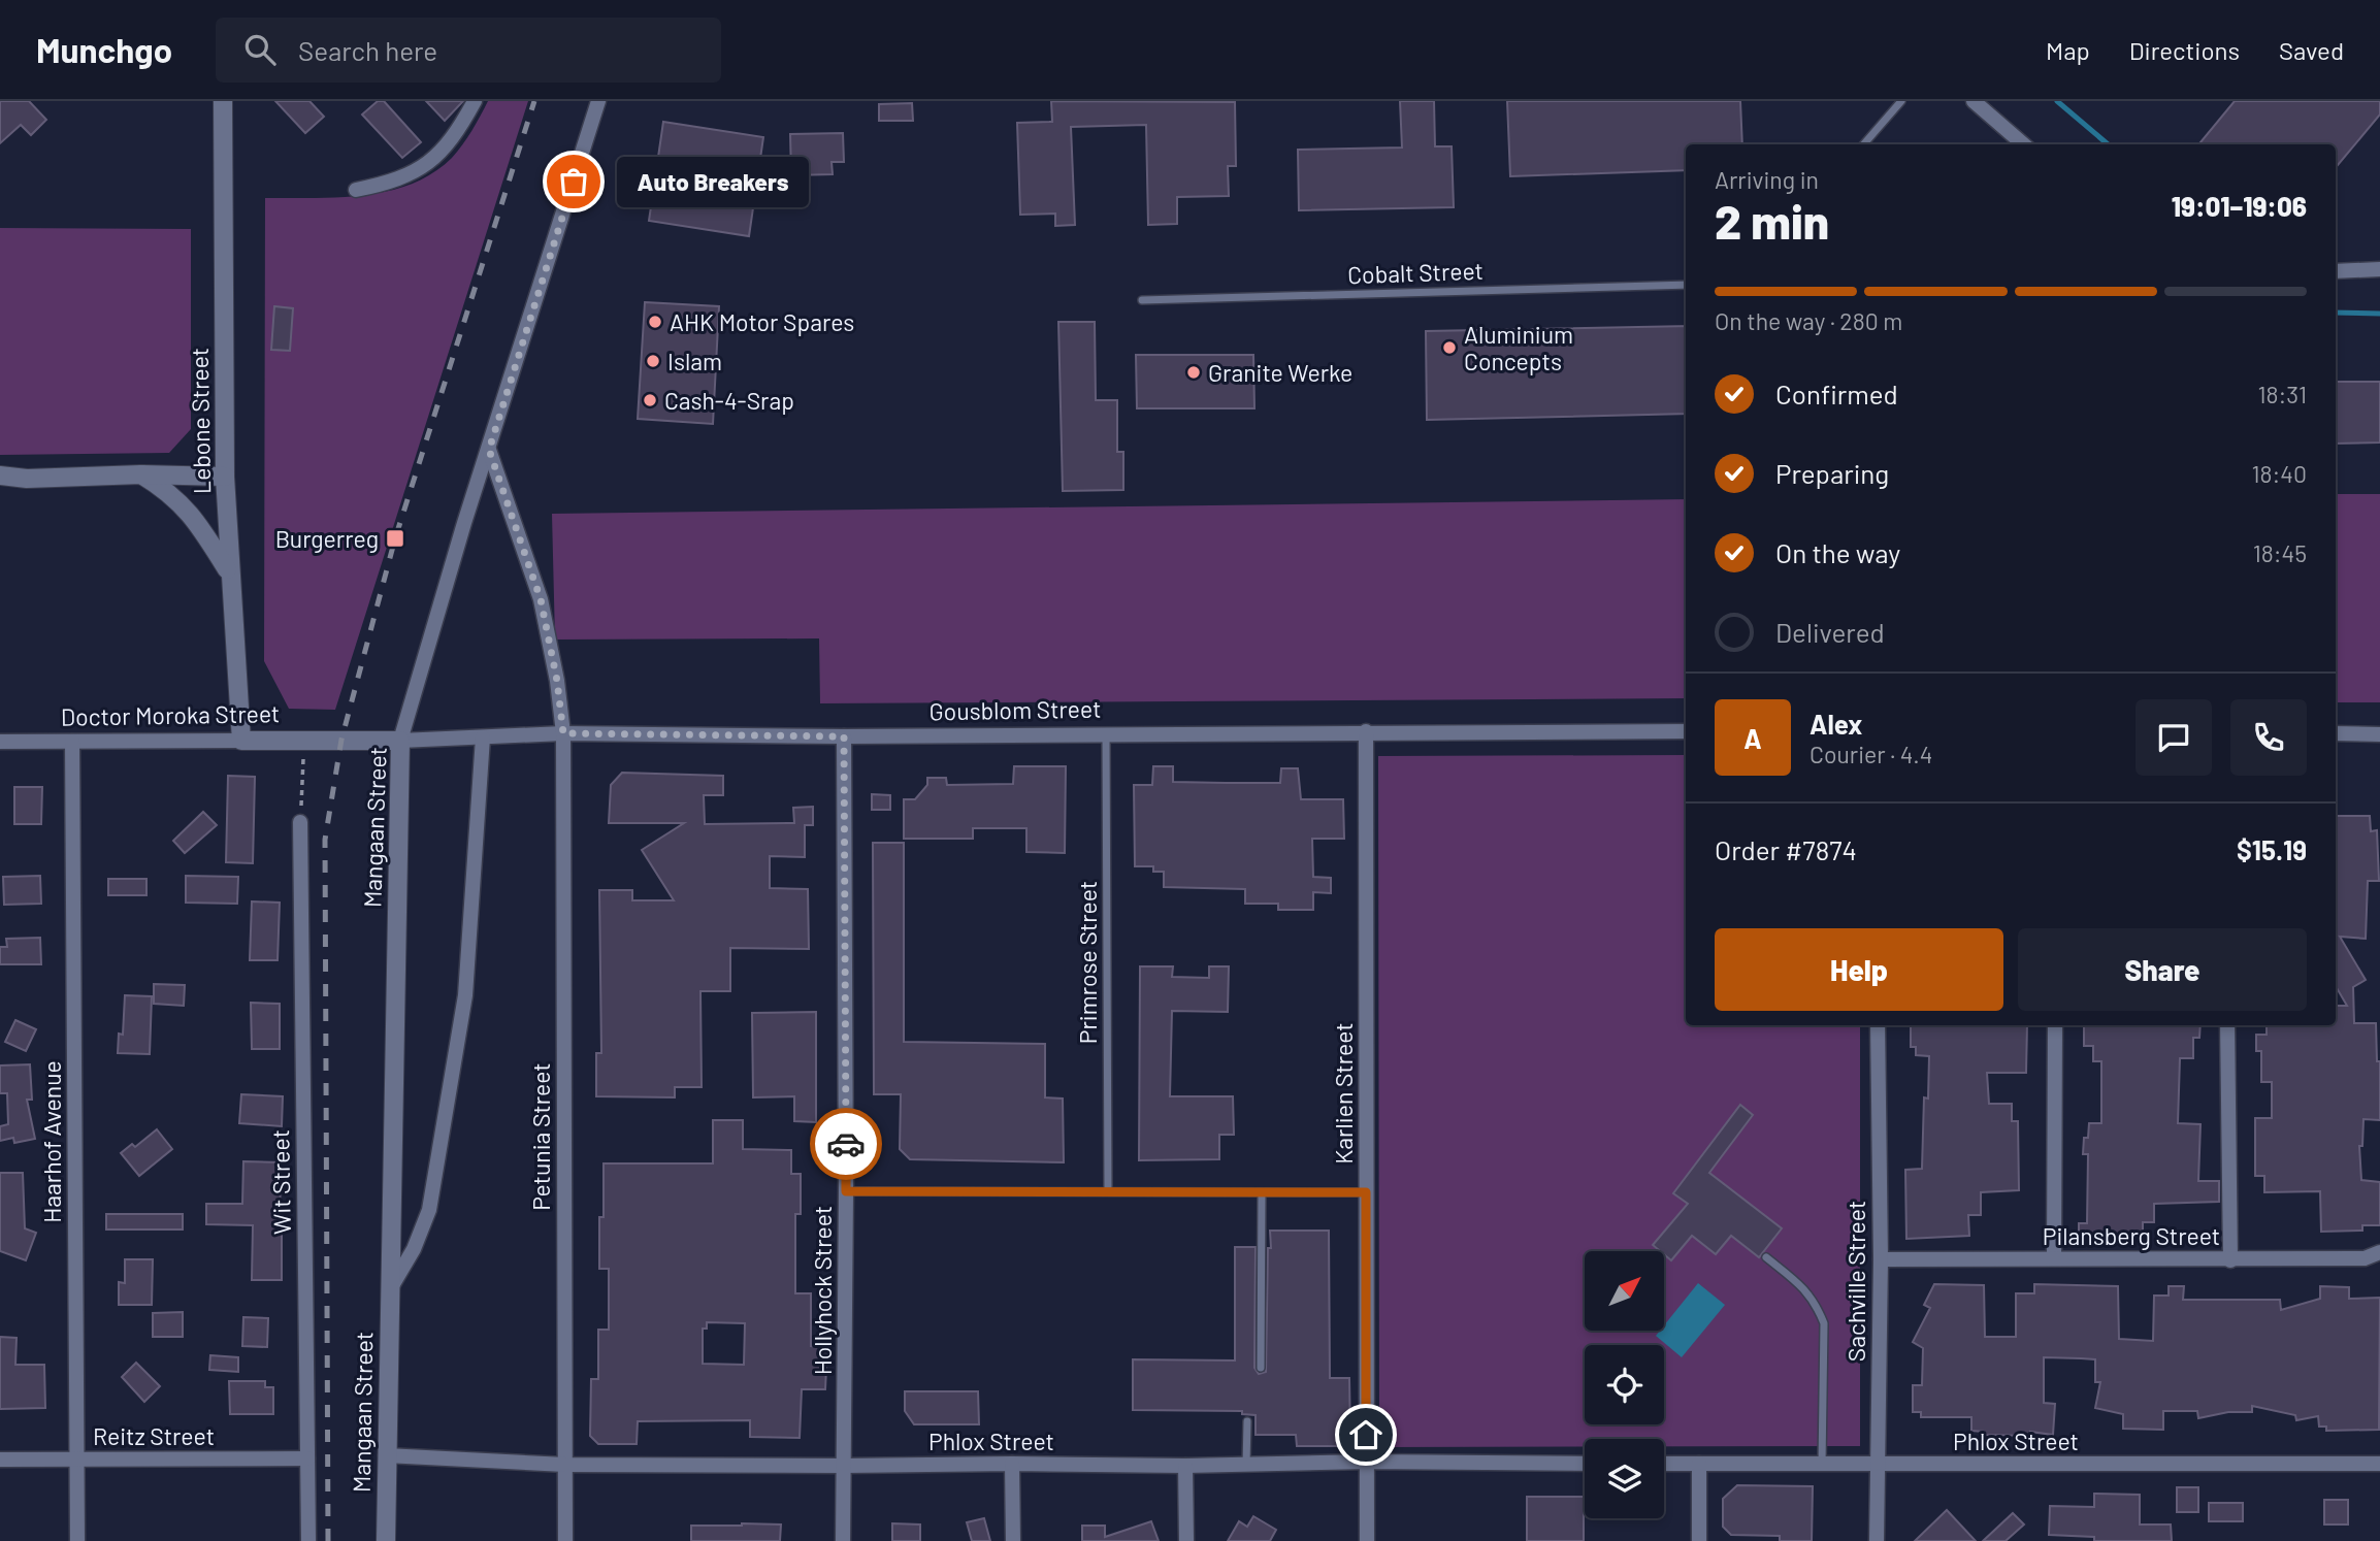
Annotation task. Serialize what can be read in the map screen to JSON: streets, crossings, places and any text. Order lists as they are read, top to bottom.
{
  "streets": {
    "street": [
      "Lebone Street",
      "Gousblom Street",
      "Doctor Moroka Street",
      "Mangaan Street",
      "Karlien Street",
      "Petunia Street",
      "Haarhof Avenue",
      "Wit Street",
      "Pilansberg Street",
      "Sachville Street",
      "Hollyhock Street",
      "Reitz Street",
      "Phlox Street"
    ],
    "lane": ["Cobalt Street", "Primrose Street"]
  },
  "crossings": [
    ["Lebone Street", "Doctor Moroka Street"],
    ["Gousblom Street", "Doctor Moroka Street"],
    ["Gousblom Street", "Mangaan Street"],
    ["Gousblom Street", "Primrose Street"],
    ["Gousblom Street", "Karlien Street"],
    ["Gousblom Street", "Petunia Street"],
    ["Gousblom Street", "Hollyhock Street"],
    ["Doctor Moroka Street", "Haarhof Avenue"],
    ["Mangaan Street", "Petunia Street"],
    ["Mangaan Street", "Phlox Street"],
    ["Karlien Street", "Phlox Street"],
    ["Petunia Street", "Phlox Street"],
    ["Haarhof Avenue", "Reitz Street"],
    ["Wit Street", "Reitz Street"],
    ["Pilansberg Street", "Sachville Street"],
    ["Sachville Street", "Phlox Street"],
    ["Hollyhock Street", "Phlox Street"]
  ],
  "places": {
    "other": [
      "Auto Breakers",
      "AHK Motor Spares",
      "Aluminium Concepts",
      "Islam",
      "Granite Werke",
      "Cash-4-Srap"
    ],
    "transit": ["Burgerreg"]
  },
  "north": "top right",
  "page": {
    "header": "Munchgo",
    "search": "Search here",
    "nav": ["Map", "Directions", "Saved"],
    "heading": ["2 min", "Arriving in", "19:01–19:06"],
    "panel": [
      "Alex",
      "Courier · 4.4",
      "Order #7874",
      "$15.19"
    ],
    "bubble": "Auto Breakers",
    "bar": "On the way · 280 m",
    "list": [
      ["Confirmed", "18:31"],
      ["Preparing", "18:40"],
      ["On the way", "18:45"],
      "Delivered"
    ],
    "round": "A",
    "buttons": ["Help", "Share"]
  }
}
